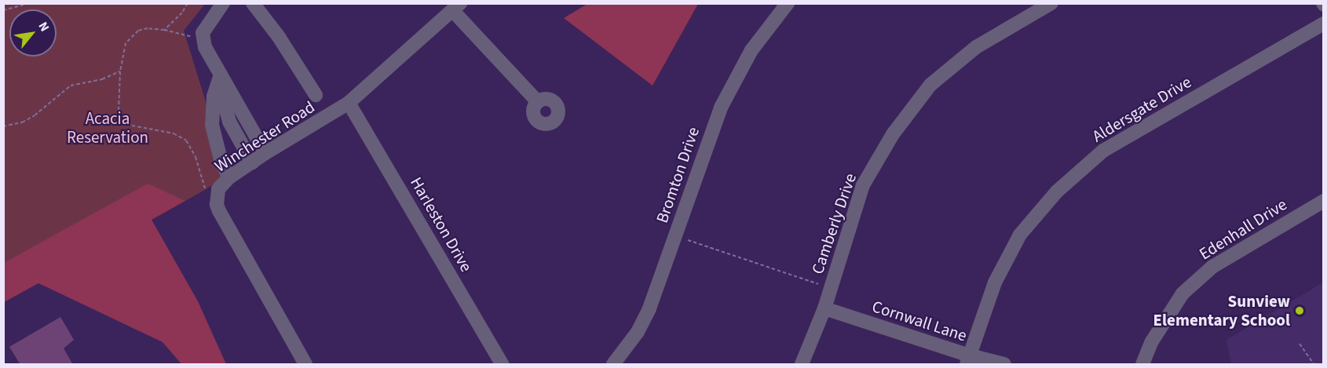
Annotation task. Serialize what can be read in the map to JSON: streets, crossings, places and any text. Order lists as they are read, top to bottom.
{
  "streets": {
    "street": [
      "Aldersgate Drive",
      "Winchester Road",
      "Bromton Drive",
      "Camberly Drive",
      "Harleston Drive",
      "Edenhall Drive",
      "Cornwall Lane"
    ]
  },
  "crossings": [
    ["Aldersgate Drive", "Cornwall Lane"],
    ["Winchester Road", "Harleston Drive"],
    ["Camberly Drive", "Cornwall Lane"]
  ],
  "parks": ["Acacia Reservation"],
  "places": ["Sunview Elementary School"],
  "north": "top right"
}
